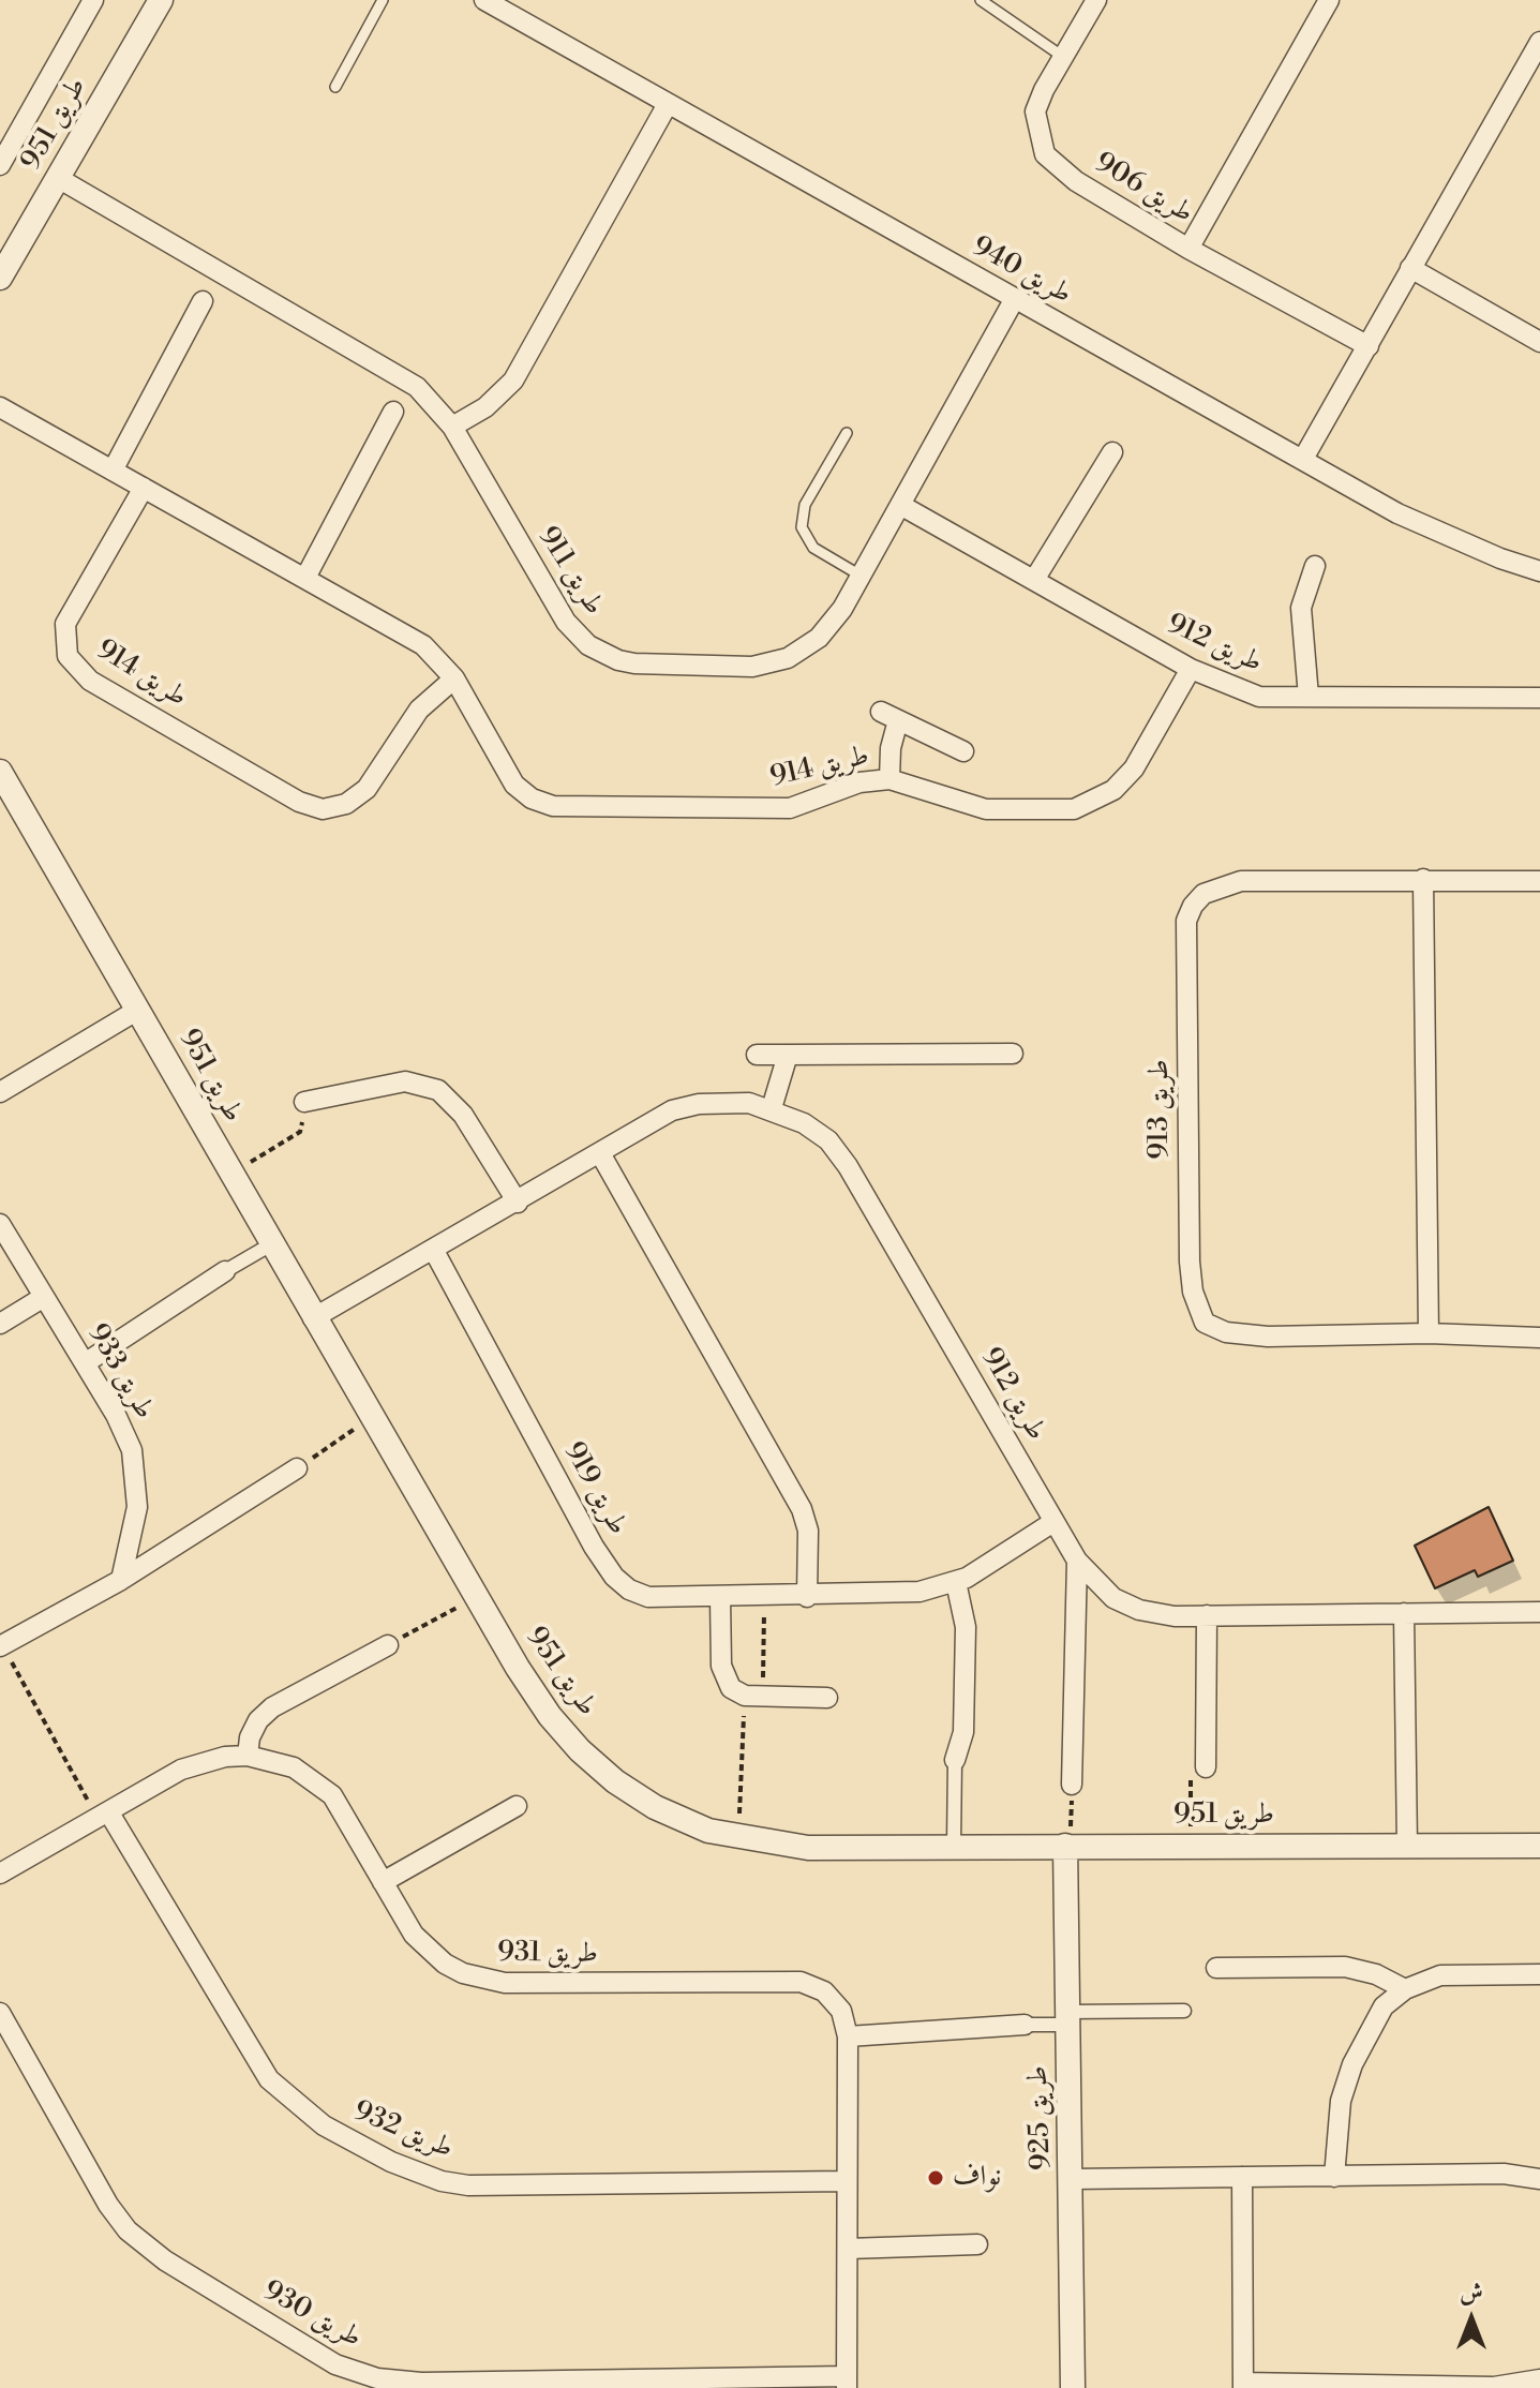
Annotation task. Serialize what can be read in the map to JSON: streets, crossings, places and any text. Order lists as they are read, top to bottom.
{
  "streets": {
    "street": [
      "طريق 951",
      "طريق 906",
      "طريق 940",
      "طريق 911",
      "طريق 912",
      "طريق 914",
      "طريق 913",
      "طريق 933",
      "طريق 919",
      "طريق 931",
      "طريق 925",
      "طريق 932",
      "طريق 930"
    ]
  },
  "crossings": [
    ["طريق 951", "طريق 911"],
    ["طريق 951", "طريق 912"],
    ["طريق 951", "طريق 925"],
    ["طريق 940", "طريق 911"],
    ["طريق 911", "طريق 912"],
    ["طريق 912", "طريق 914"],
    ["طريق 912", "طريق 919"],
    ["طريق 931", "طريق 932"],
    ["طريق 931", "طريق 930"]
  ],
  "places": ["نواف"],
  "north": "top"
}
